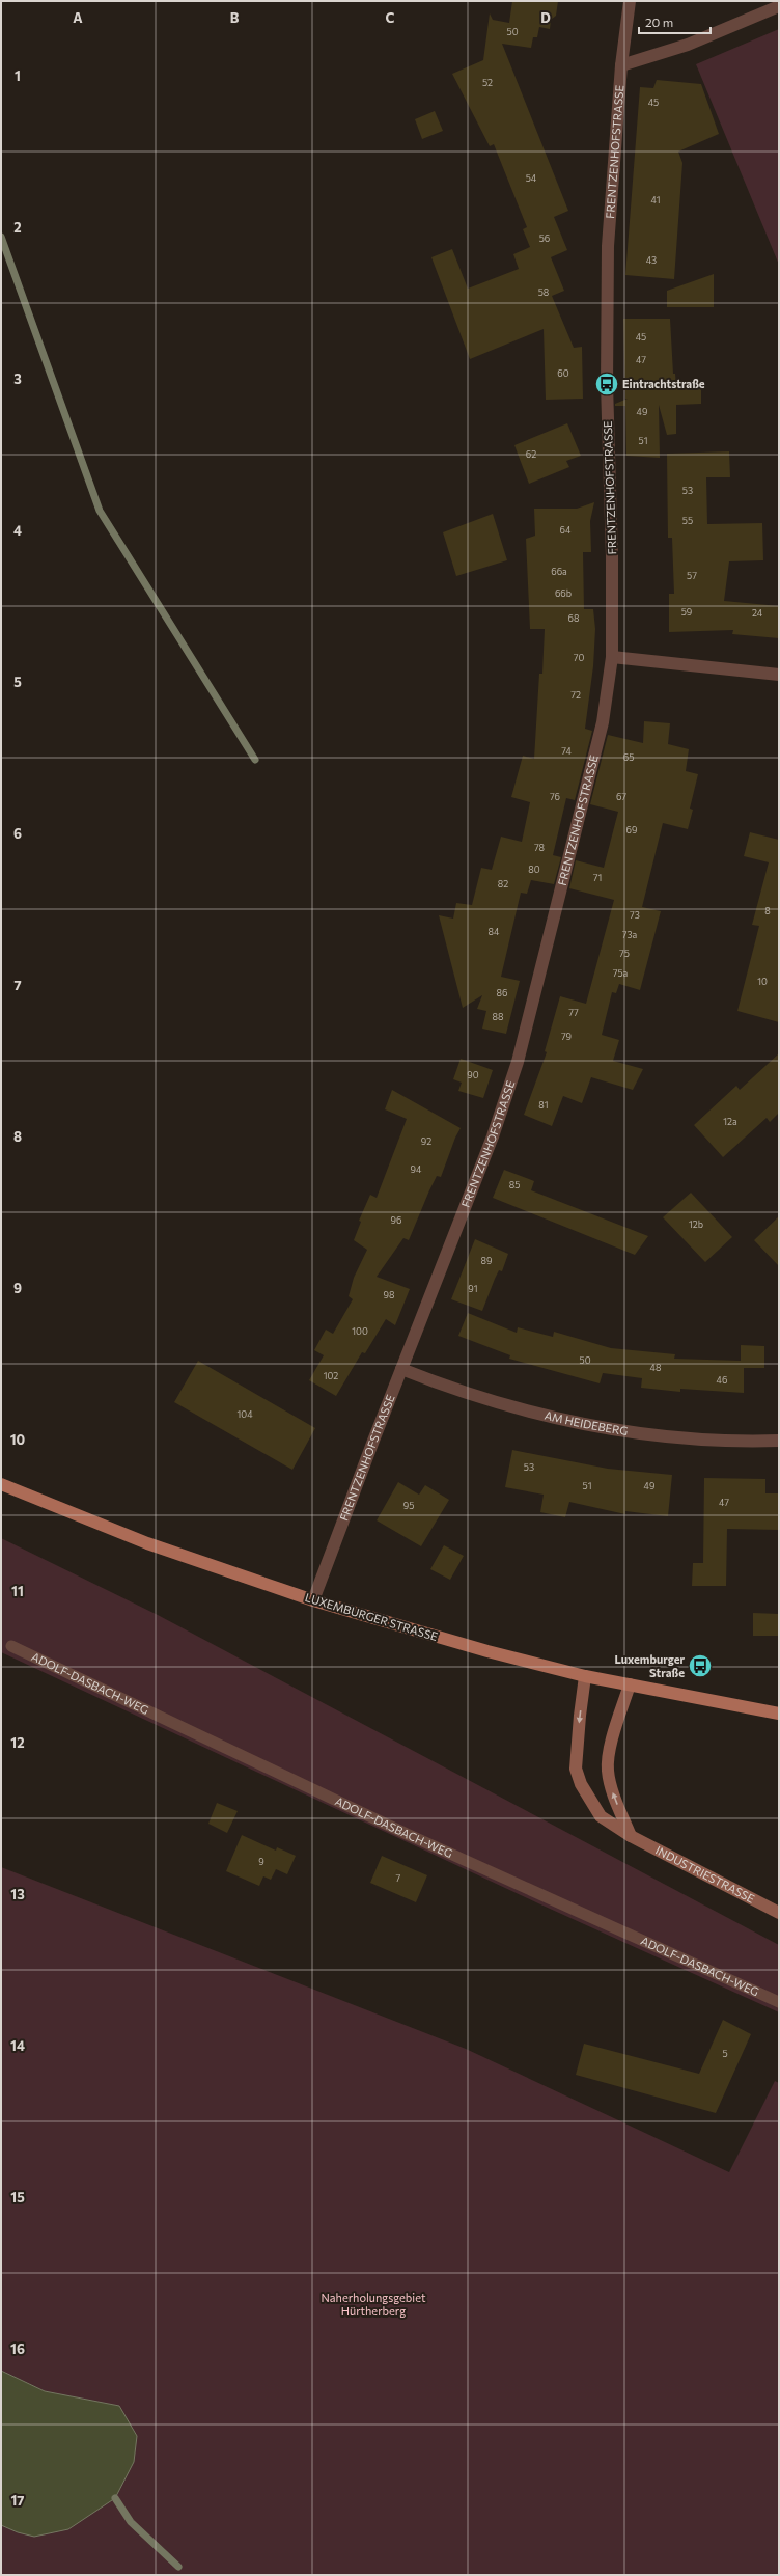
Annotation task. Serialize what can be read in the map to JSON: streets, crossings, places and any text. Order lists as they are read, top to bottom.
{
  "streets": {
    "main road": ["LUXEMBURGER STRASSE", "INDUSTRIESTRASSE"],
    "street": ["FRENTZENHOFSTRASSE", "AM HEIDEBERG"],
    "lane": ["ADOLF-DASBACH-WEG"]
  },
  "crossings": [
    ["FRENTZENHOFSTRASSE", "AM HEIDEBERG"],
    ["FRENTZENHOFSTRASSE", "LUXEMBURGER STRASSE"],
    ["LUXEMBURGER STRASSE", "INDUSTRIESTRASSE"]
  ],
  "parks": ["Naherholungsgebiet Hürtherberg"],
  "places": {
    "bus stop": ["Eintrachtstraße", "Luxemburger Straße"]
  },
  "house_numbers": [
    "50",
    "52",
    "45",
    "54",
    "41",
    "56",
    "43",
    "58",
    "45",
    "47",
    "60",
    "49",
    "51",
    "62",
    "53",
    "55",
    "64",
    "66a",
    "57",
    "66b",
    "59",
    "24",
    "68",
    "70",
    "72",
    "74",
    "65",
    "76",
    "67",
    "69",
    "78",
    "80",
    "71",
    "82",
    "8",
    "73",
    "84",
    "73a",
    "75",
    "75a",
    "10",
    "86",
    "77",
    "88",
    "79",
    "90",
    "81",
    "12a",
    "92",
    "94",
    "85",
    "96",
    "12b",
    "89",
    "91",
    "98",
    "100",
    "50",
    "48",
    "102",
    "46",
    "104",
    "53",
    "51",
    "49",
    "47",
    "95",
    "9",
    "7",
    "5"
  ],
  "scale_bar": "20 m",
  "grid": {
    "columns": [
      "A",
      "B",
      "C",
      "D"
    ],
    "rows": [
      "1",
      "2",
      "3",
      "4",
      "5",
      "6",
      "7",
      "8",
      "9",
      "10",
      "11",
      "12",
      "13",
      "14",
      "15",
      "16",
      "17"
    ]
  }
}
